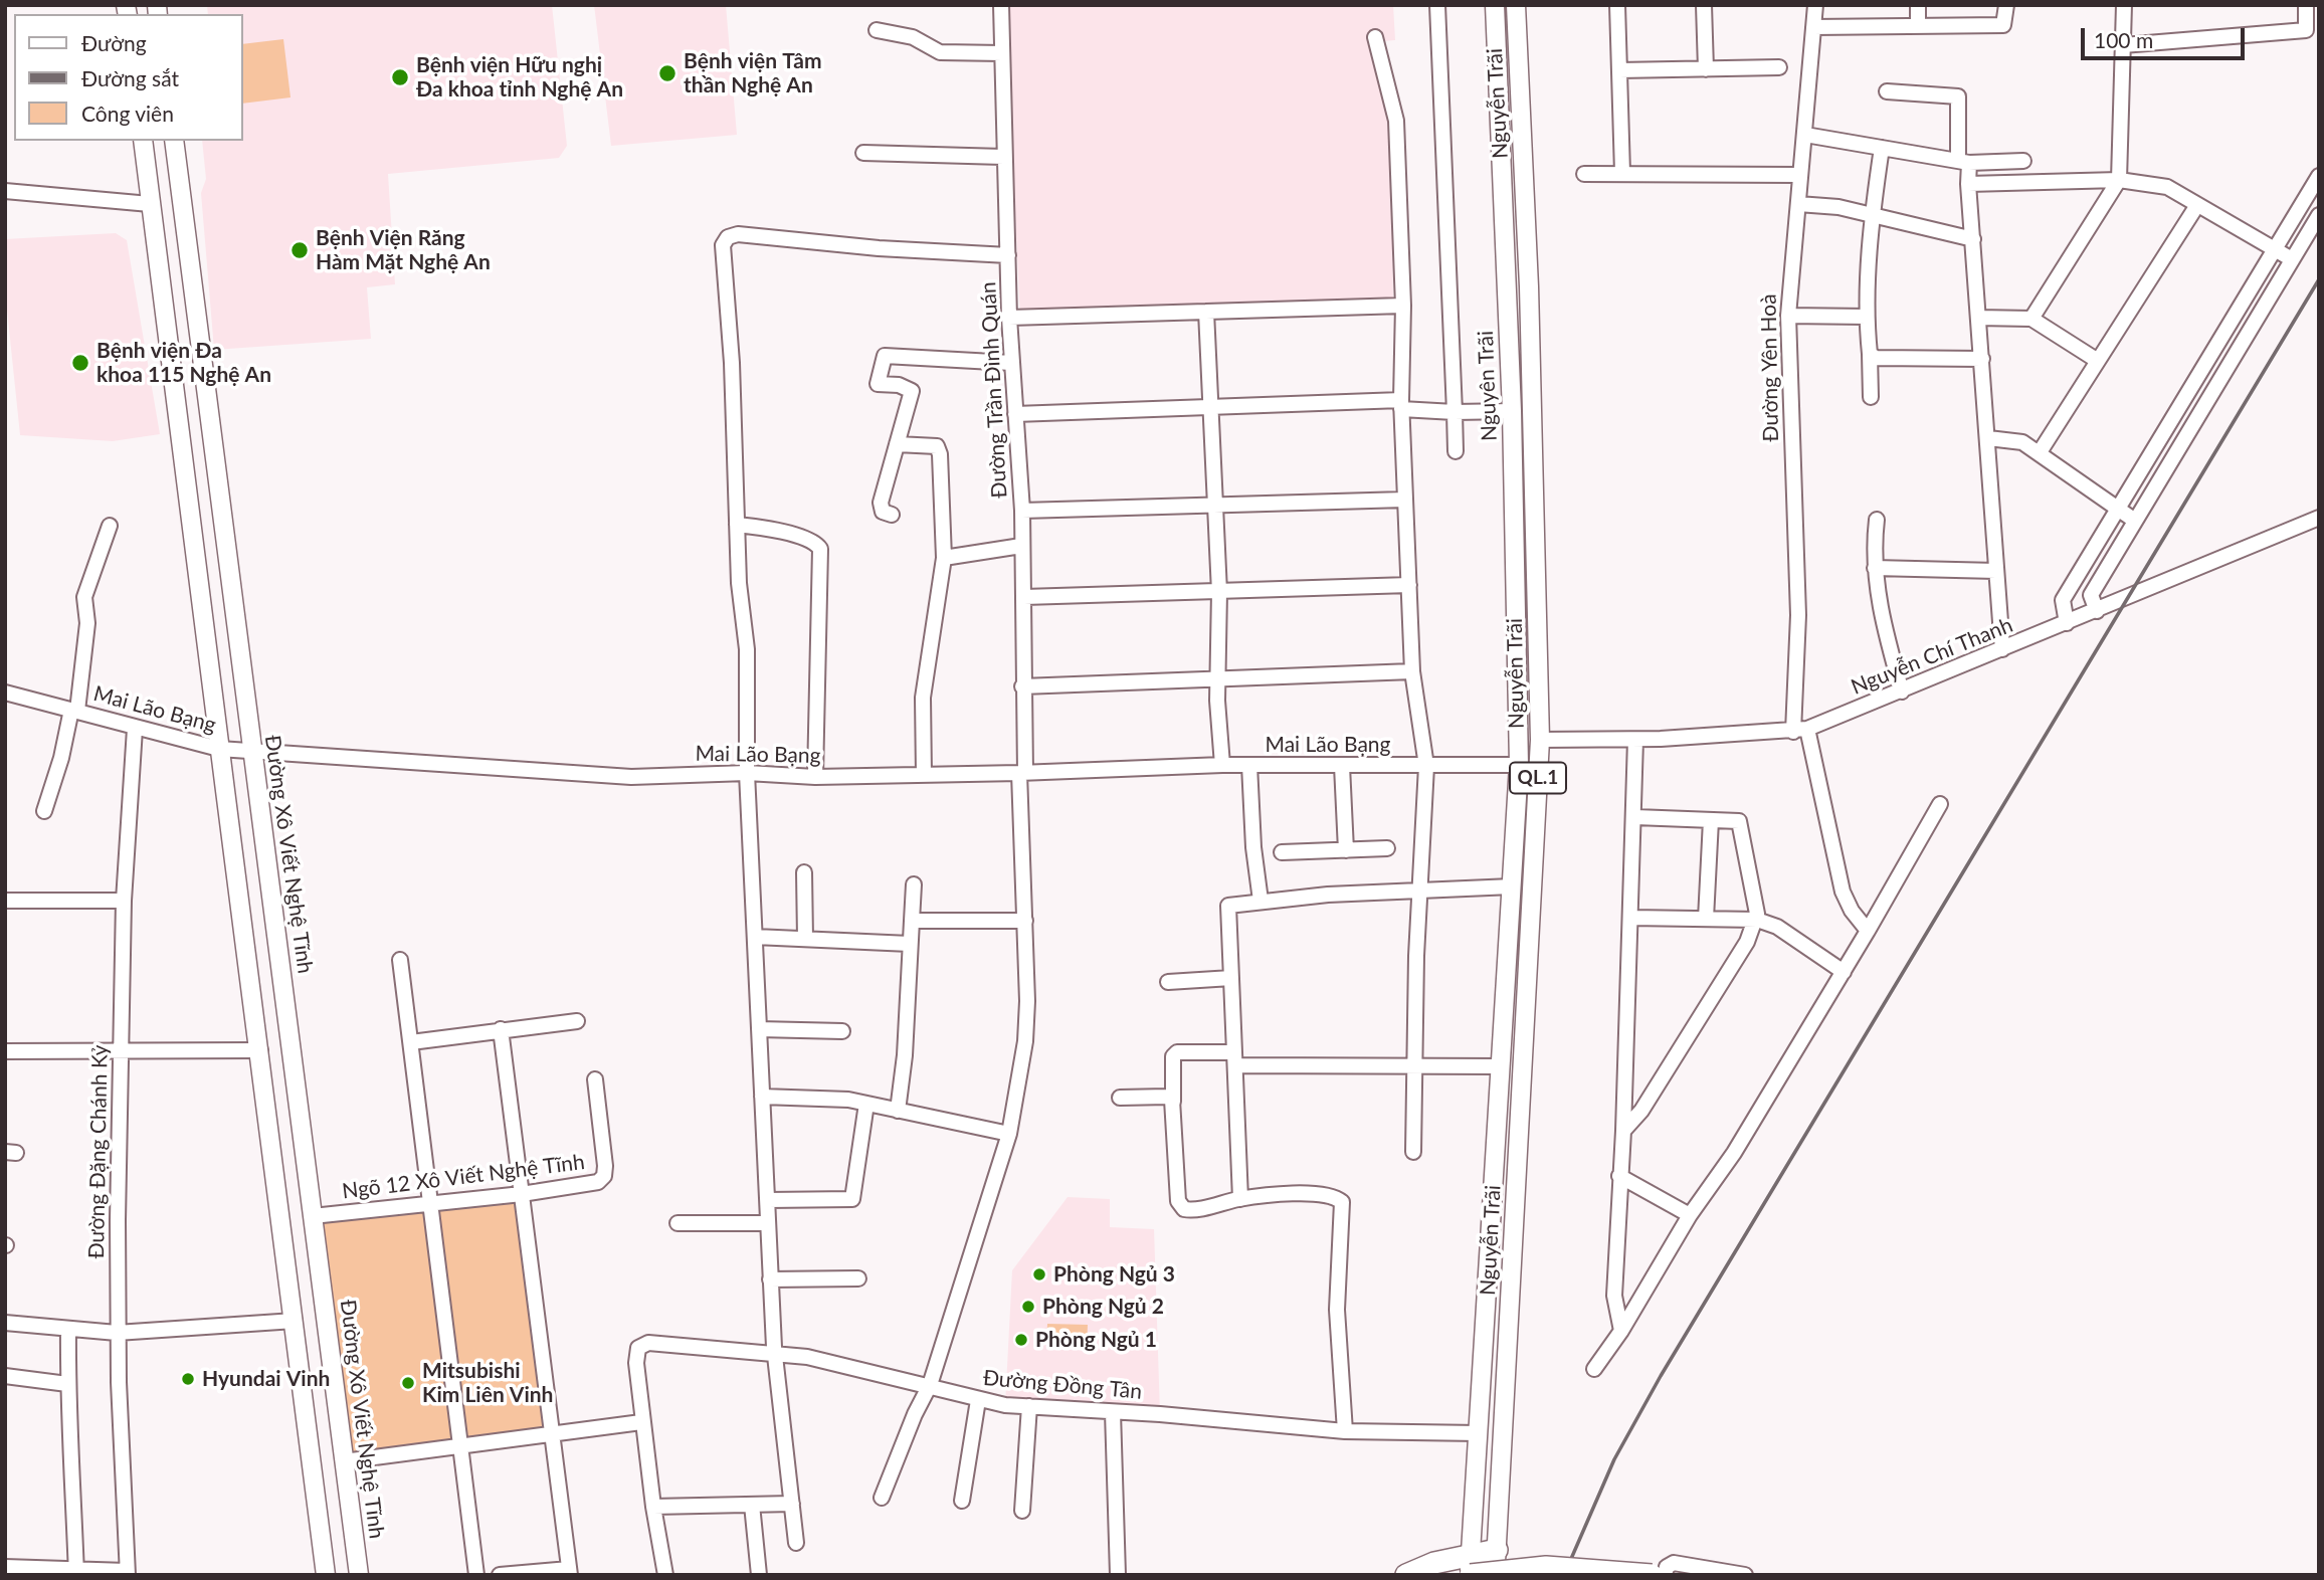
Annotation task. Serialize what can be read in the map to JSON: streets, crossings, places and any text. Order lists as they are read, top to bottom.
{
  "streets": {
    "main road": [
      "Nguyễn Trãi",
      "Nguyên Trãi",
      "QL.1",
      "Đường Xô Viết Nghệ Tĩnh"
    ],
    "street": [
      "Đường Yên Hoà",
      "Đường Trần Đình Quán",
      "Nguyễn Chí Thanh",
      "Mai Lão Bạng",
      "Đường Đặng Chánh Kỷ",
      "Ngõ 12 Xô Viết Nghệ Tĩnh",
      "Đường Đồng Tân"
    ]
  },
  "crossings": [
    ["Nguyễn Trãi", "Nguyên Trãi"],
    ["Nguyễn Trãi", "Nguyễn Chí Thanh"],
    ["Nguyễn Trãi", "Mai Lão Bạng"],
    ["Nguyễn Trãi", "QL.1"],
    ["Nguyễn Trãi", "Đường Đồng Tân"],
    ["Đường Yên Hoà", "Nguyễn Chí Thanh"],
    ["Nguyên Trãi", "Mai Lão Bạng"],
    ["Đường Trần Đình Quán", "Mai Lão Bạng"],
    ["Đường Trần Đình Quán", "Đường Đồng Tân"],
    ["Mai Lão Bạng", "Đường Xô Viết Nghệ Tĩnh"],
    ["Mai Lão Bạng", "Đường Đặng Chánh Kỷ"],
    ["Đường Xô Viết Nghệ Tĩnh", "Ngõ 12 Xô Viết Nghệ Tĩnh"]
  ],
  "places": [
    "Bệnh viện Tâm thần Nghệ An",
    "Bệnh viện Hữu nghị Đa khoa tỉnh Nghệ An",
    "Bệnh Viện Răng Hàm Mặt Nghệ An",
    "Bệnh viện Đa khoa 115 Nghệ An",
    "Phòng Ngủ 3",
    "Phòng Ngủ 2",
    "Phòng Ngủ 1",
    "Hyundai Vinh",
    "Mitsubishi Kim Liên Vinh"
  ],
  "legend": ["Đường", "Đường sắt", "Công viên"],
  "scale_bar": "100 m"
}
